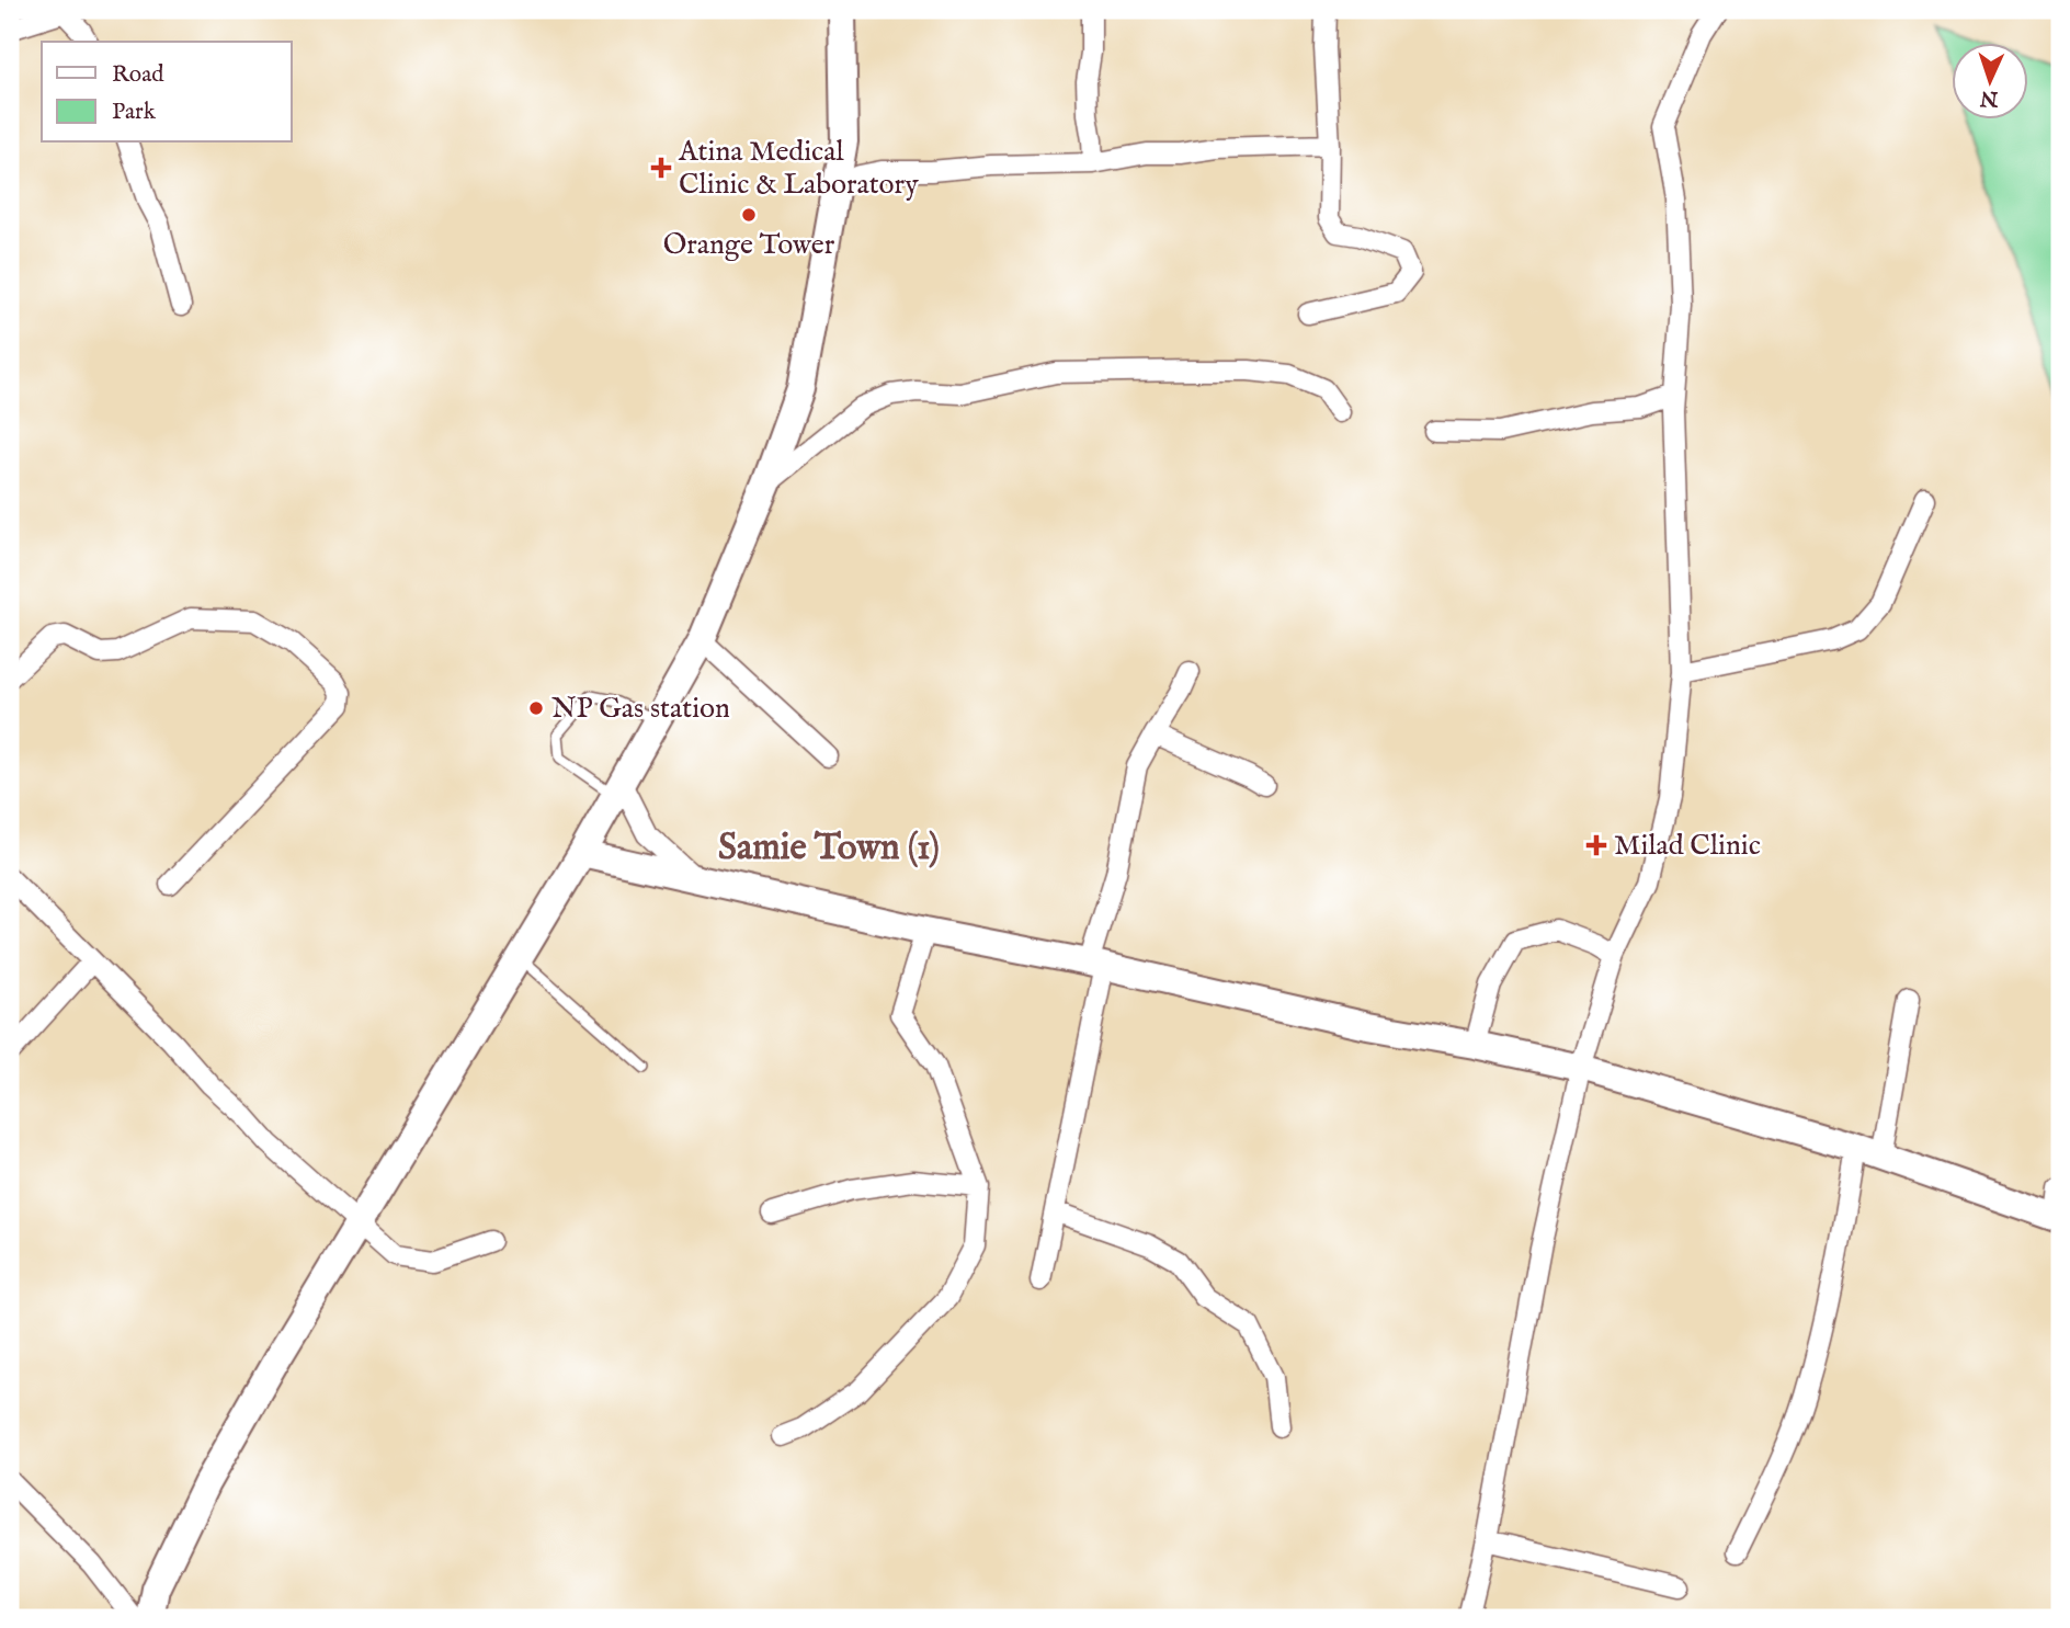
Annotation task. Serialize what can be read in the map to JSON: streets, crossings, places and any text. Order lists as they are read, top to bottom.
{
  "districts": ["Samie Town (1)"],
  "places": {
    "health": ["Atina Medical Clinic & Laboratory", "Milad Clinic"],
    "other": ["Orange Tower", "NP Gas station"]
  },
  "legend": ["Road", "Park"],
  "north": "bottom"
}
